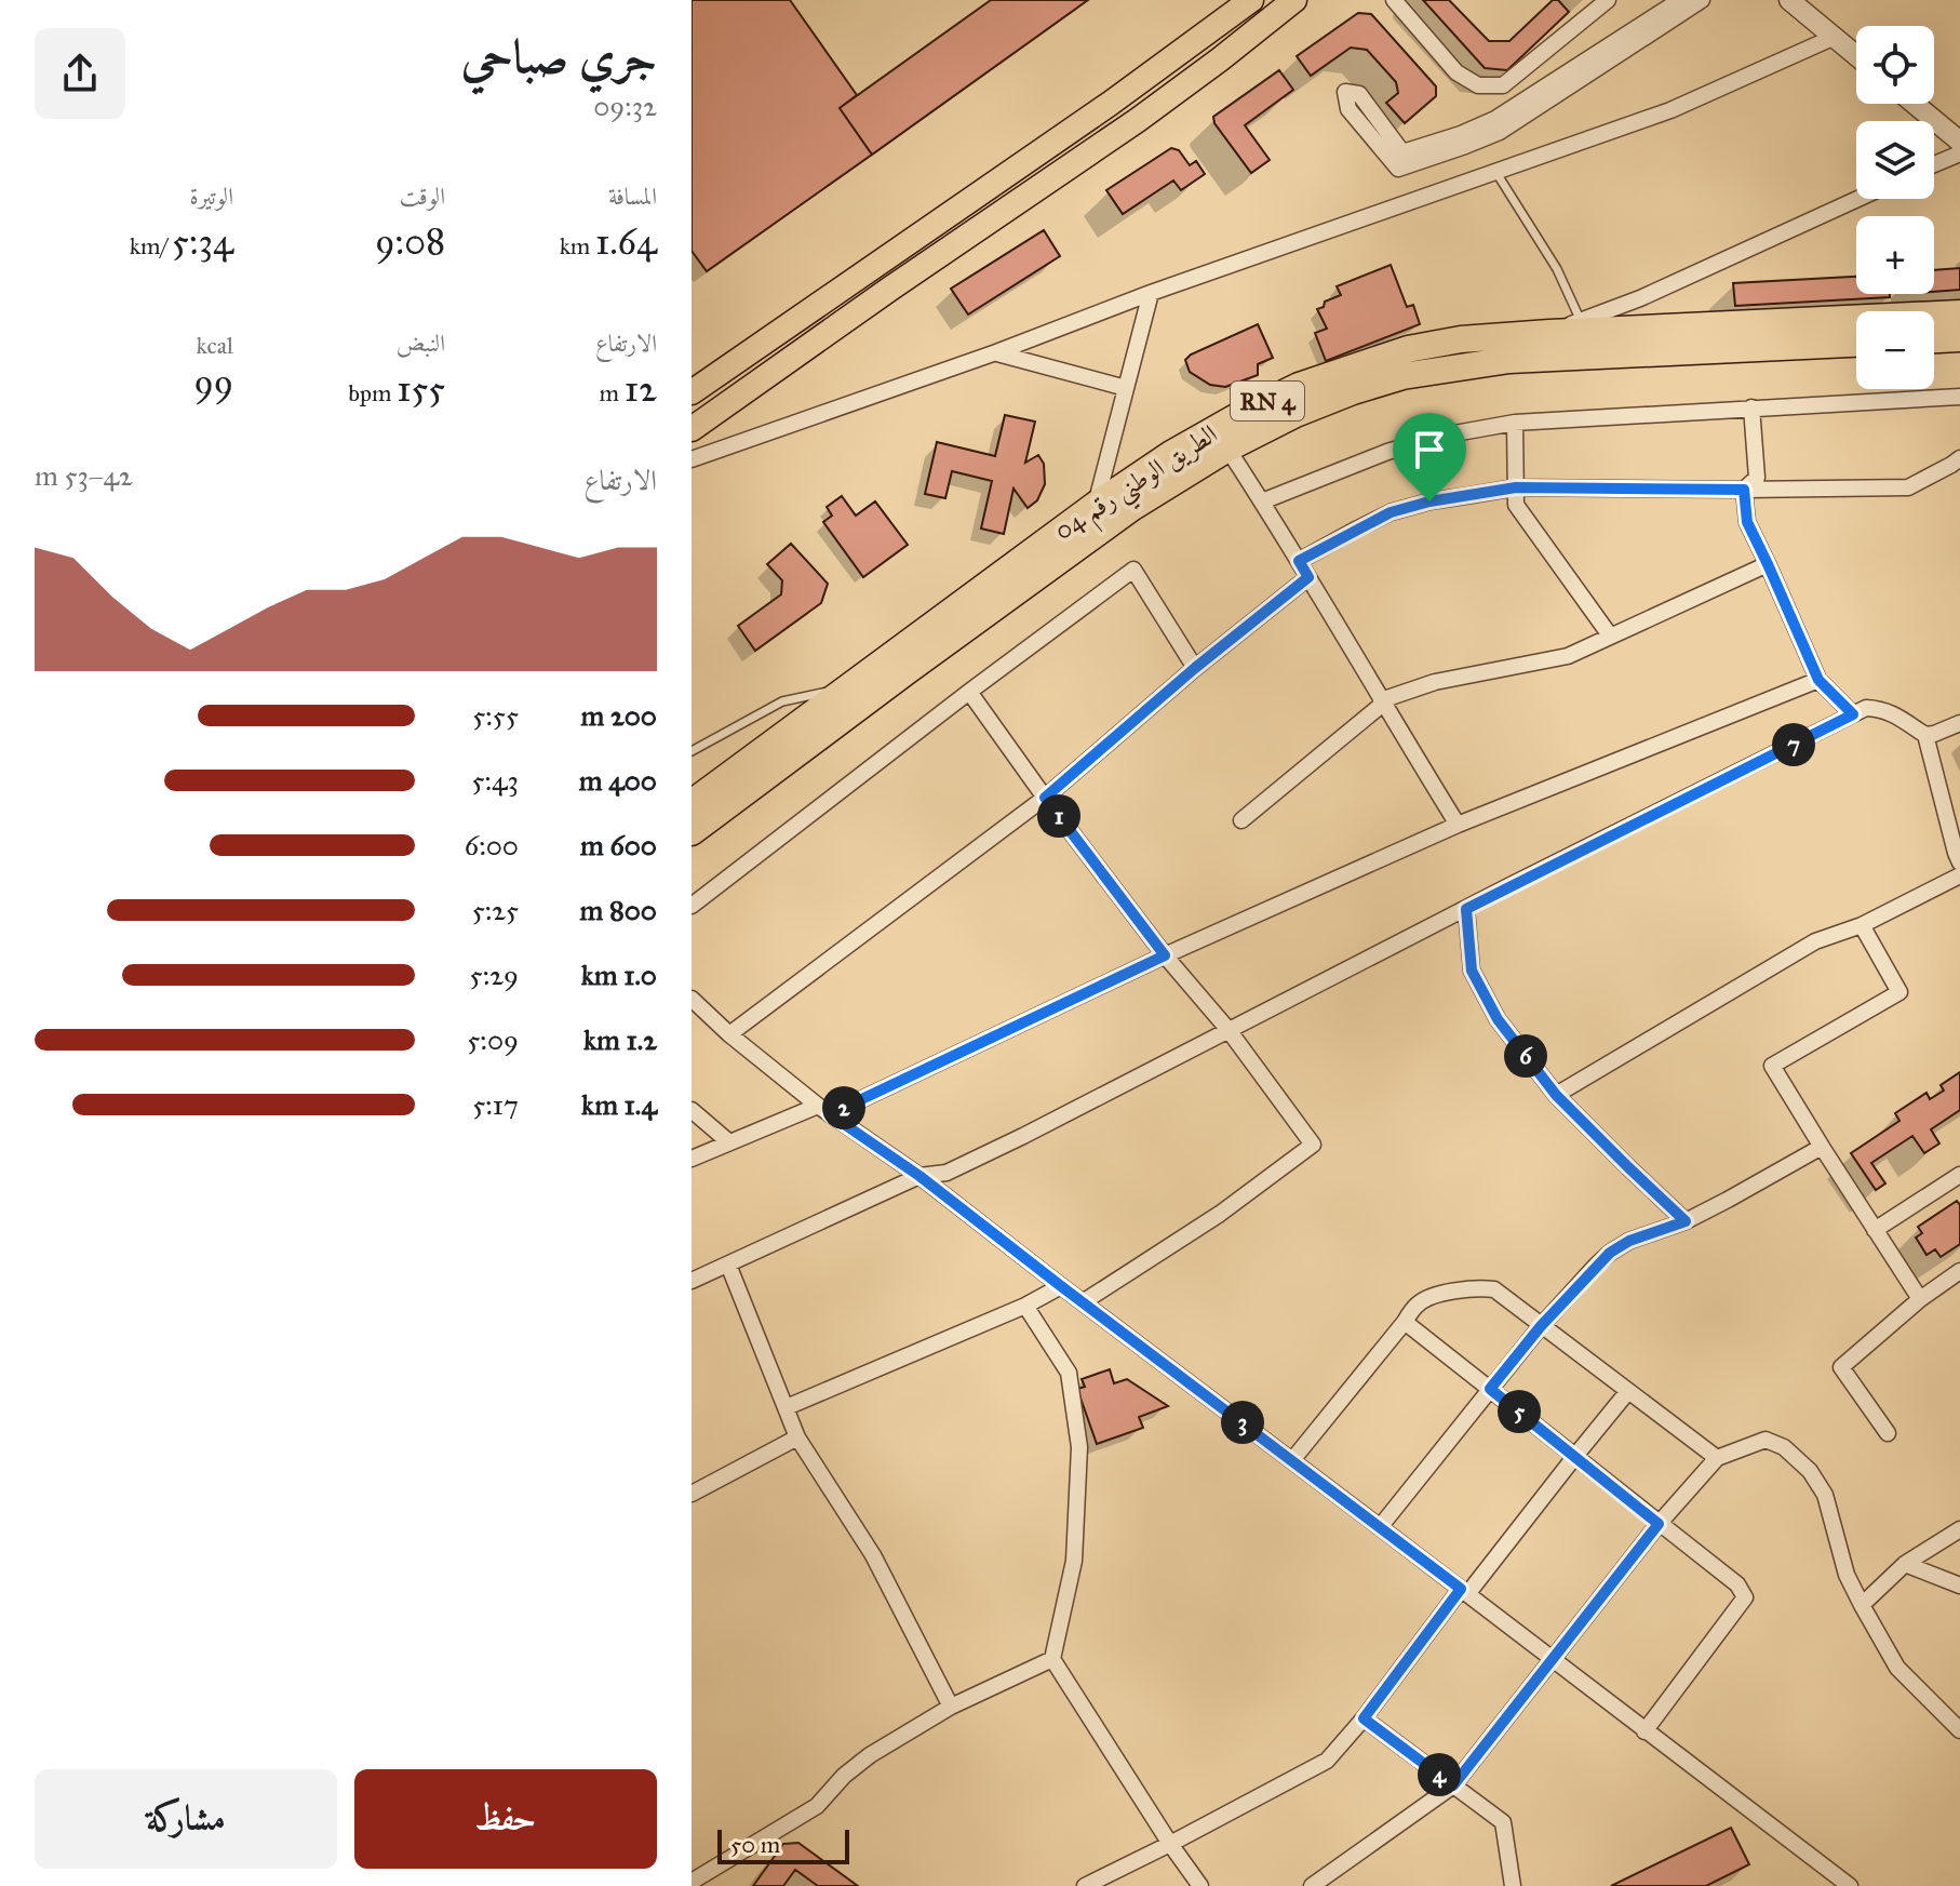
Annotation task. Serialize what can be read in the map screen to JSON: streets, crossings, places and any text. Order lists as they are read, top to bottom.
{
  "streets": {
    "highway": ["RN 4", "الطريق الوطني رقم 04"]
  },
  "scale_bar": "50 m",
  "page": {
    "heading": ["جري صباحي", "09:32"],
    "map_buttons": ["+", "−"],
    "stats": [
      ["المسافة", "1.64 km"],
      ["الوقت", "9:08"],
      ["الوتيرة", "5:34 /km"],
      ["الارتفاع", "12 m"],
      ["النبض", "155 bpm"],
      ["kcal", "99"]
    ],
    "chart": ["الارتفاع", "42–53 m"],
    "list": [
      {
        "name": "200 m",
        "note": "5:55"
      },
      {
        "name": "400 m",
        "note": "5:43"
      },
      {
        "name": "600 m",
        "note": "6:00"
      },
      {
        "name": "800 m",
        "note": "5:25"
      },
      {
        "name": "1.0 km",
        "note": "5:29"
      },
      {
        "name": "1.2 km",
        "note": "5:09"
      },
      {
        "name": "1.4 km",
        "note": "5:17"
      }
    ],
    "pins": [
      "7",
      "1",
      "6",
      "2",
      "5",
      "3",
      "4"
    ],
    "buttons": ["حفظ", "مشاركة"],
    "scale": "50 m"
  }
}
